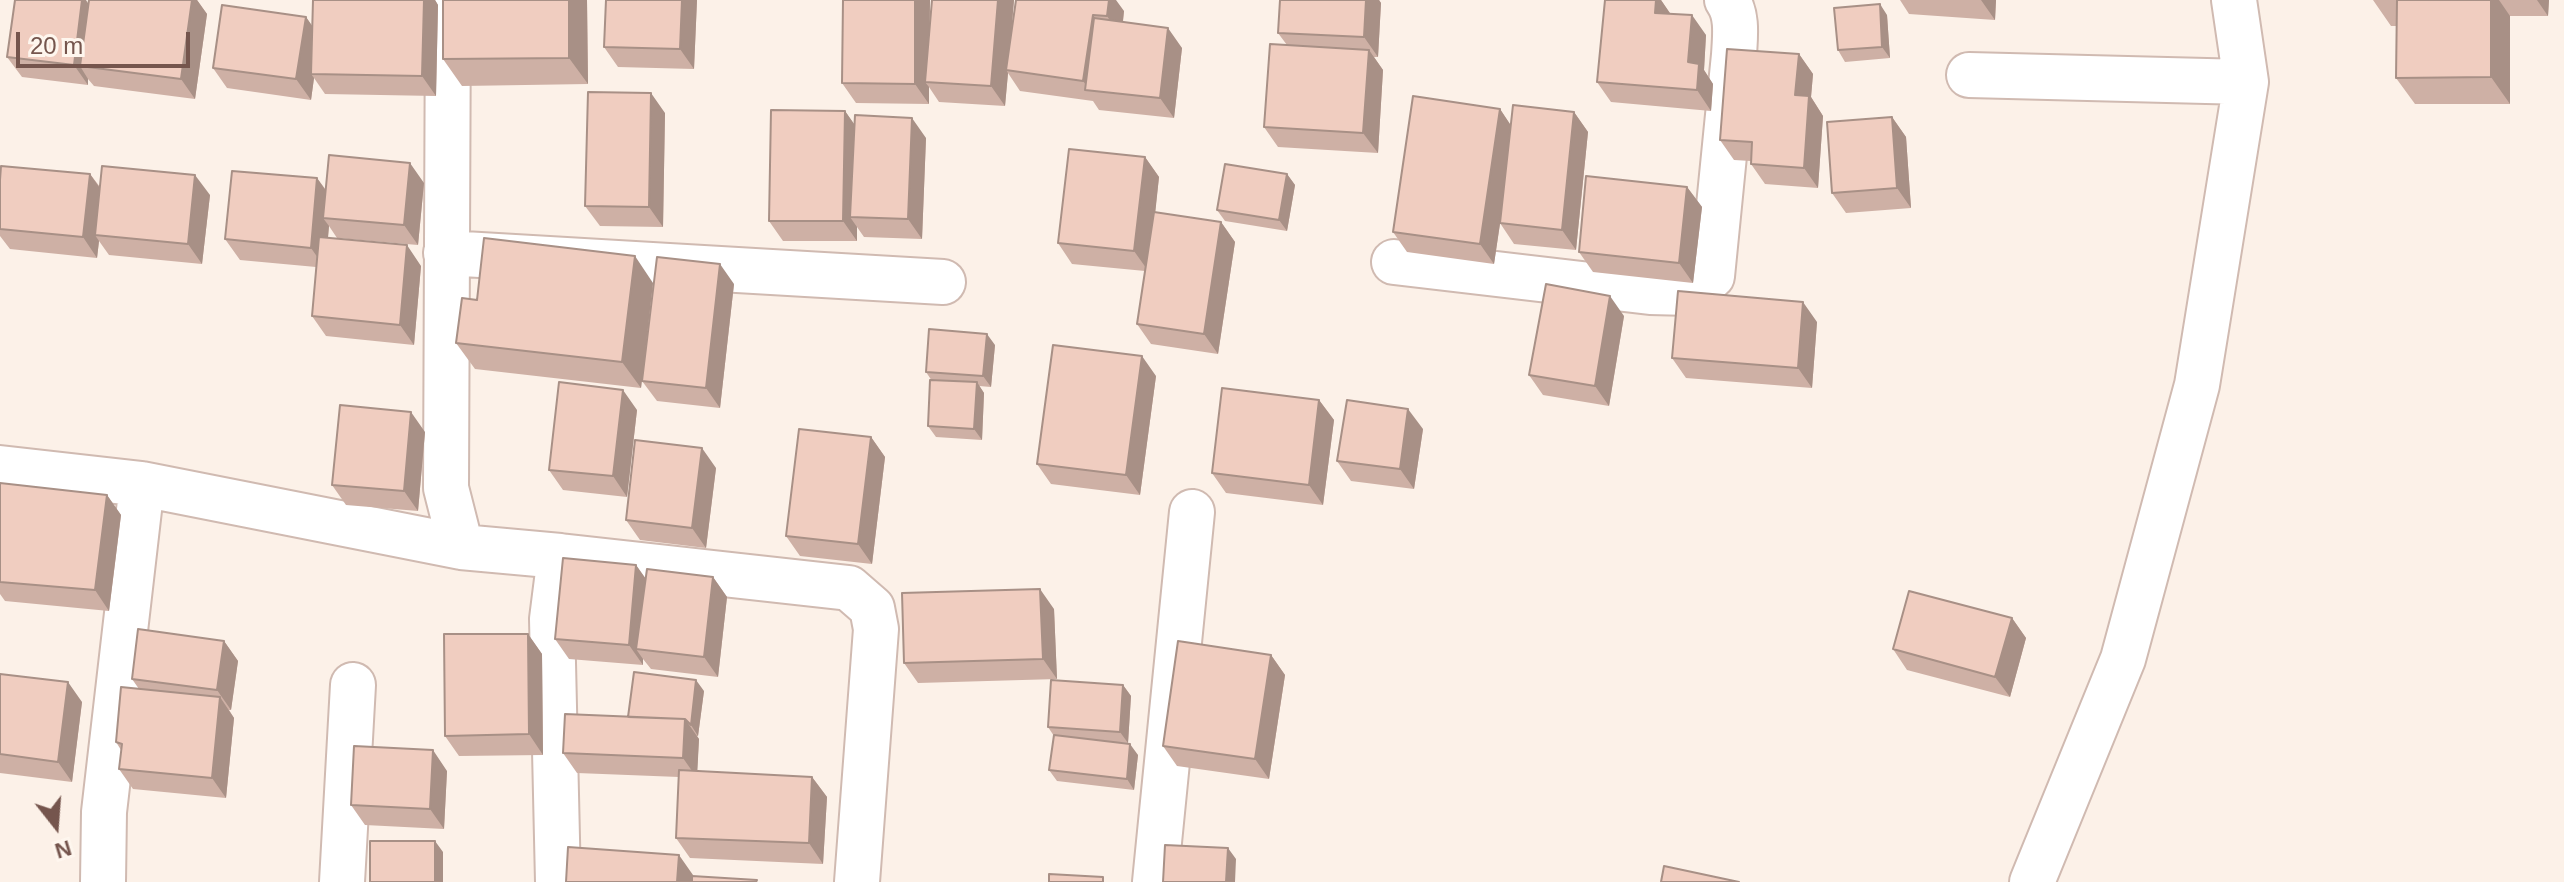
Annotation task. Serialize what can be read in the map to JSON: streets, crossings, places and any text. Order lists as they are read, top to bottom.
{
  "scale_bar": "20 m",
  "north": "bottom"
}
